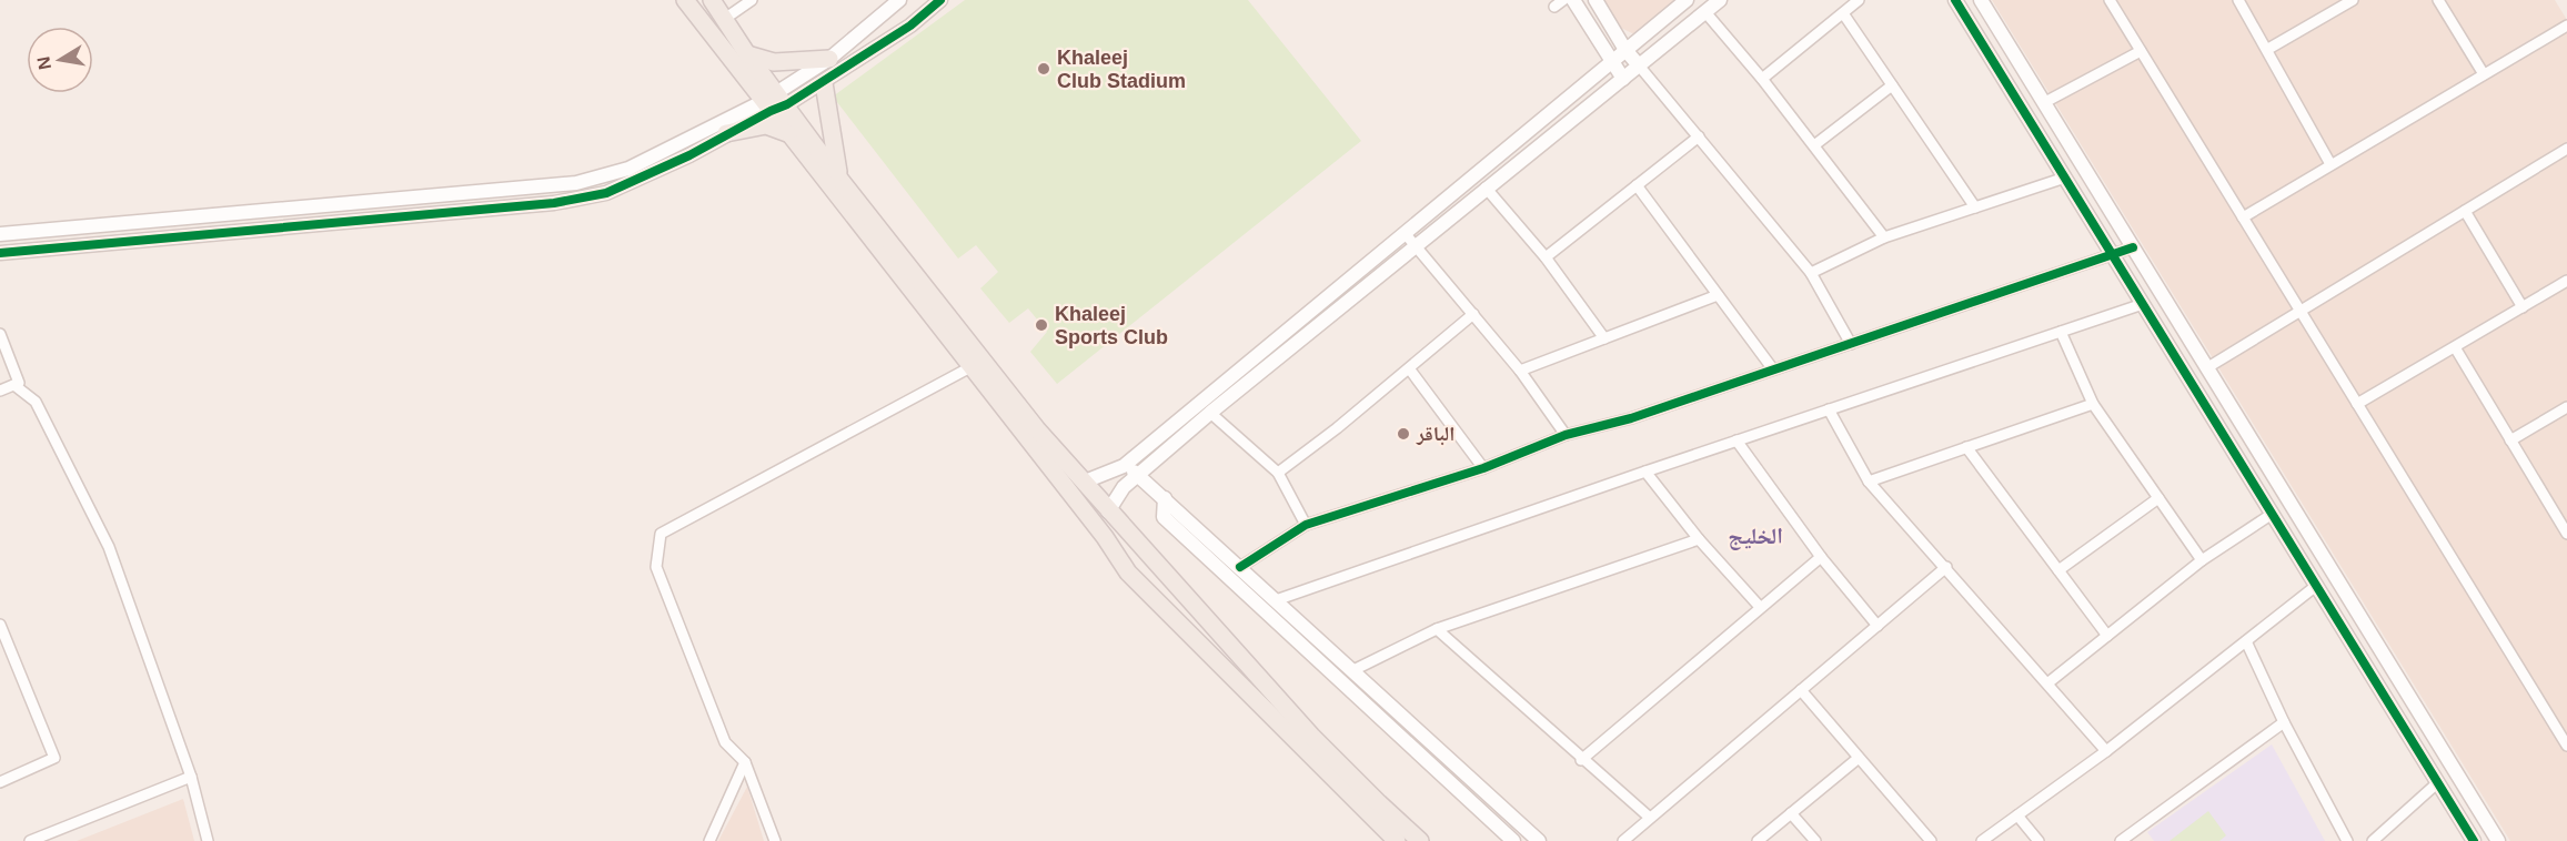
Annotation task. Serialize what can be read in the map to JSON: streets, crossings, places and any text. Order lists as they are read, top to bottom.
{
  "districts": ["الخليج"],
  "places": ["Khaleej Club Stadium", "Khaleej Sports Club", "الباقر"],
  "north": "left"
}
